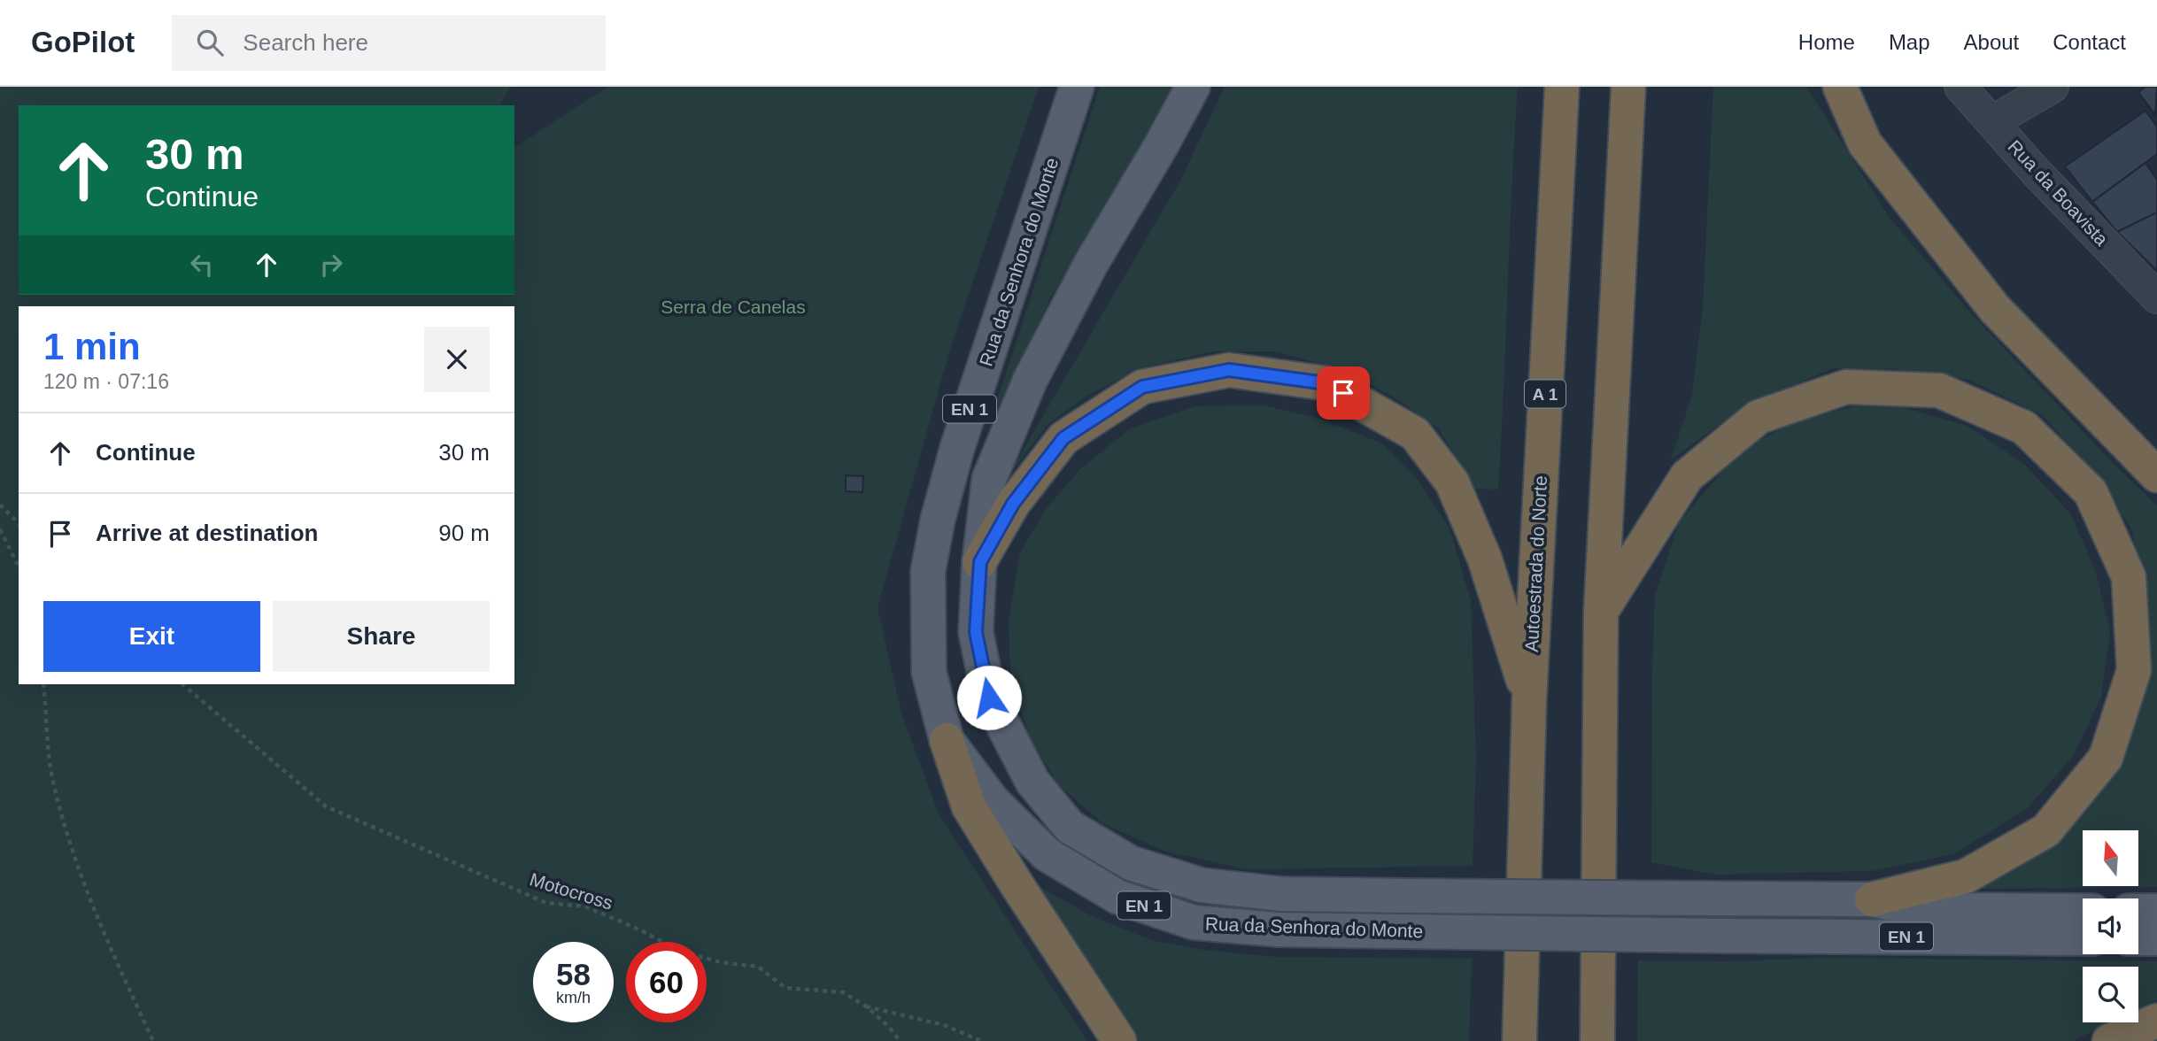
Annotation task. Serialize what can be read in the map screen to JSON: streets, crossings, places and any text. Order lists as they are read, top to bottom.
{
  "streets": {
    "highway": ["A 1", "Autoestrada do Norte"],
    "main road": ["Rua da Senhora do Monte", "EN 1"],
    "street": ["Rua da Boavista"],
    "path": ["Motocross"]
  },
  "parks": ["Serra de Canelas"],
  "north": "top",
  "page": {
    "header": "GoPilot",
    "search": "Search here",
    "nav": [
      "Home",
      "Map",
      "About",
      "Contact"
    ],
    "turn": ["30 m", "Continue"],
    "heading": ["1 min", "120 m · 07:16"],
    "list": [
      {
        "name": "Continue",
        "value": "30 m"
      },
      {
        "name": "Arrive at destination",
        "value": "90 m"
      }
    ],
    "buttons": ["Exit", "Share"],
    "speed": "58 km/h",
    "limit": "60"
  }
}
